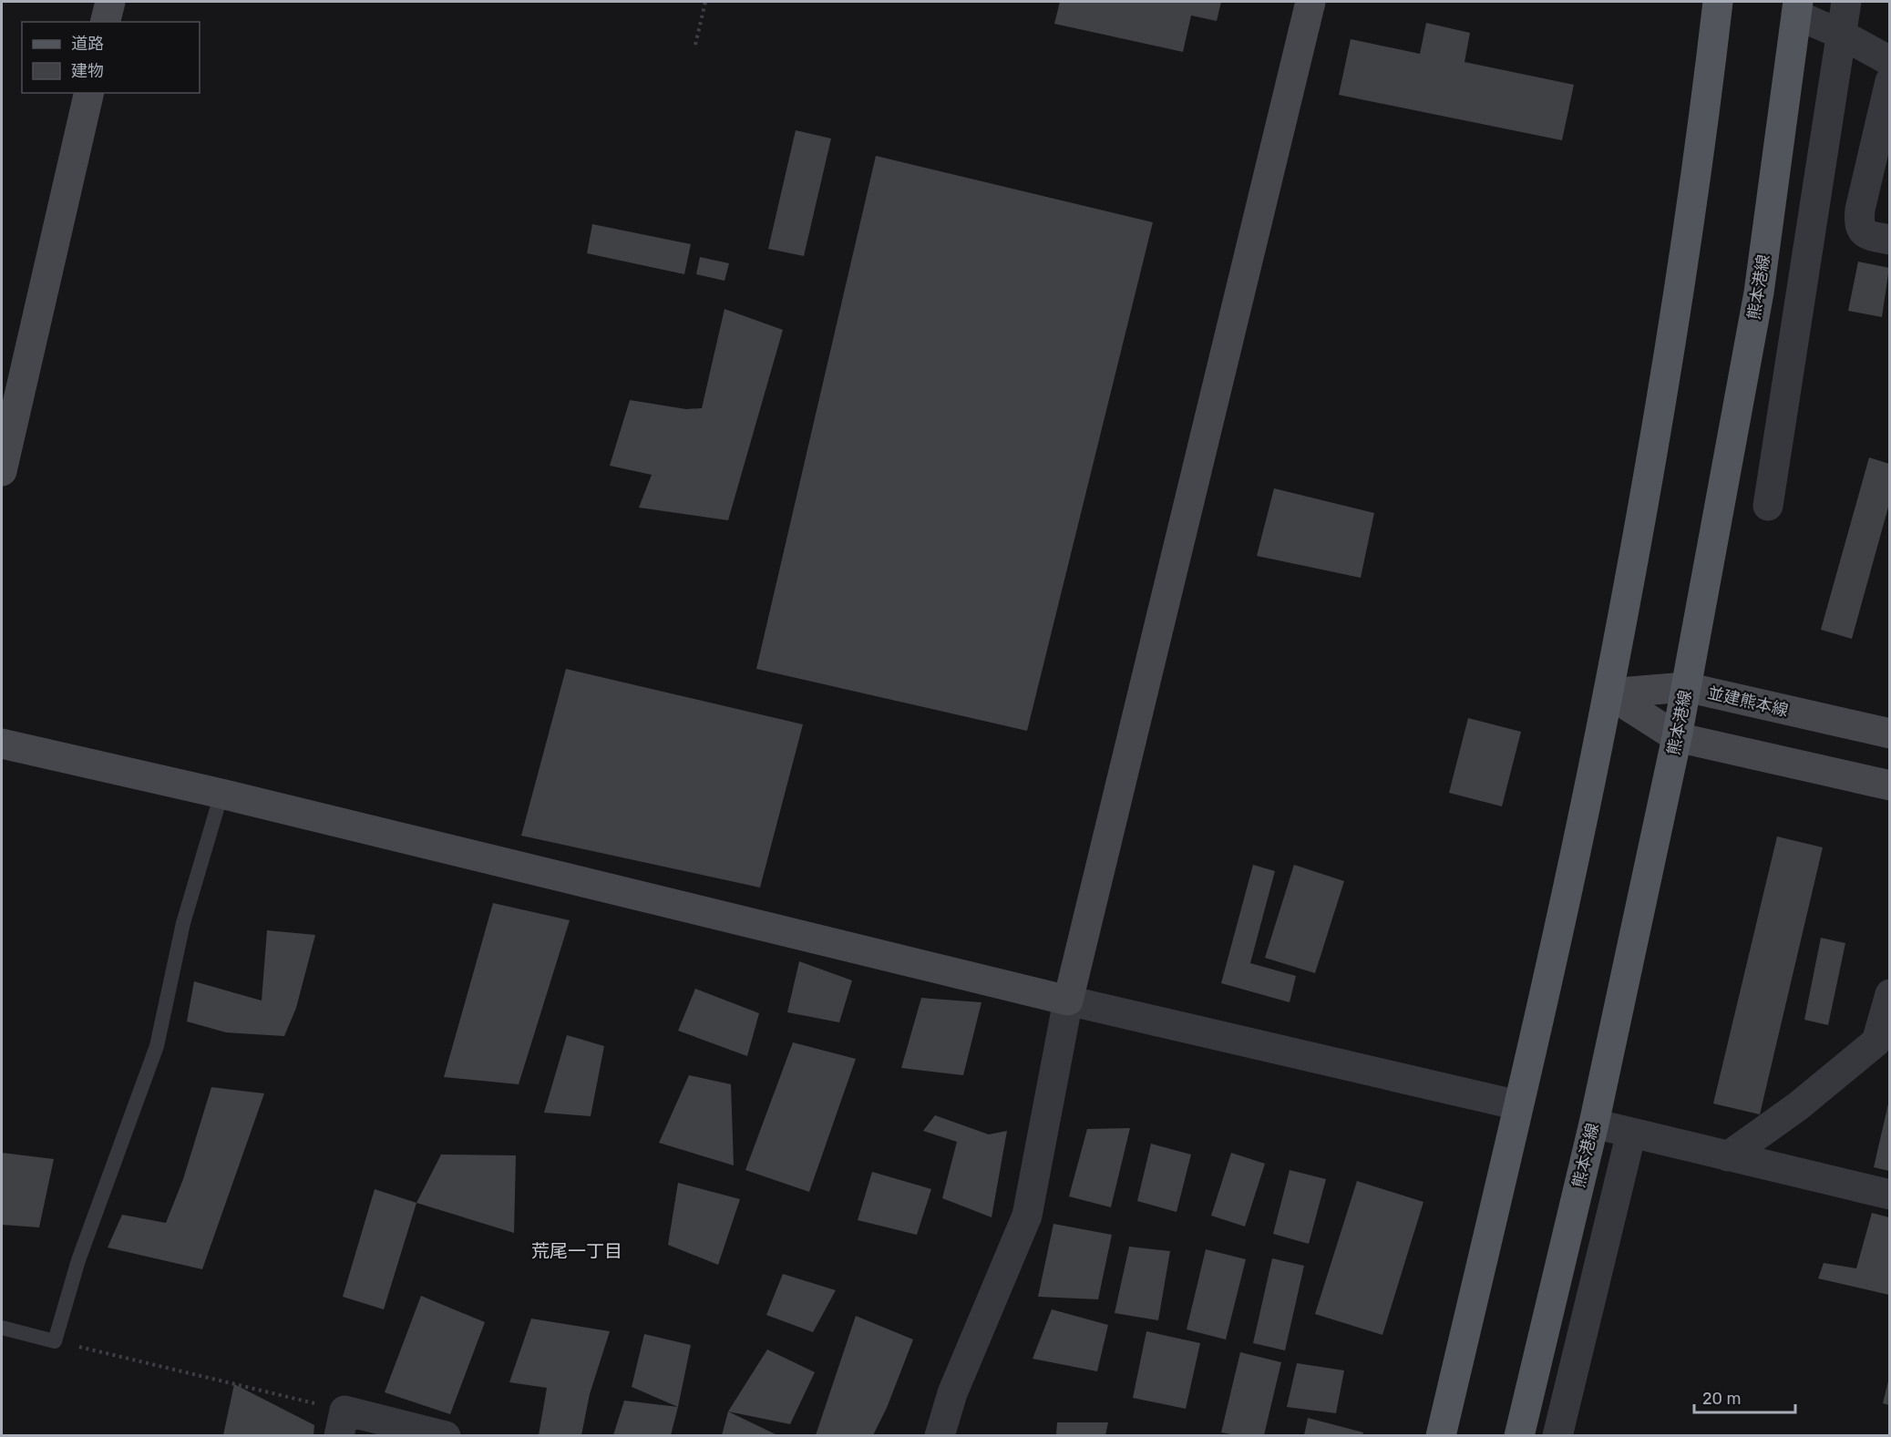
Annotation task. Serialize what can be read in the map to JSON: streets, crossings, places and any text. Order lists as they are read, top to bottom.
{
  "streets": {
    "main road": ["熊本港線"],
    "street": ["並建熊本線"]
  },
  "crossings": [
    ["熊本港線", "並建熊本線"]
  ],
  "districts": ["荒尾一丁目"],
  "legend": ["道路", "建物"],
  "scale_bar": "20 m"
}
